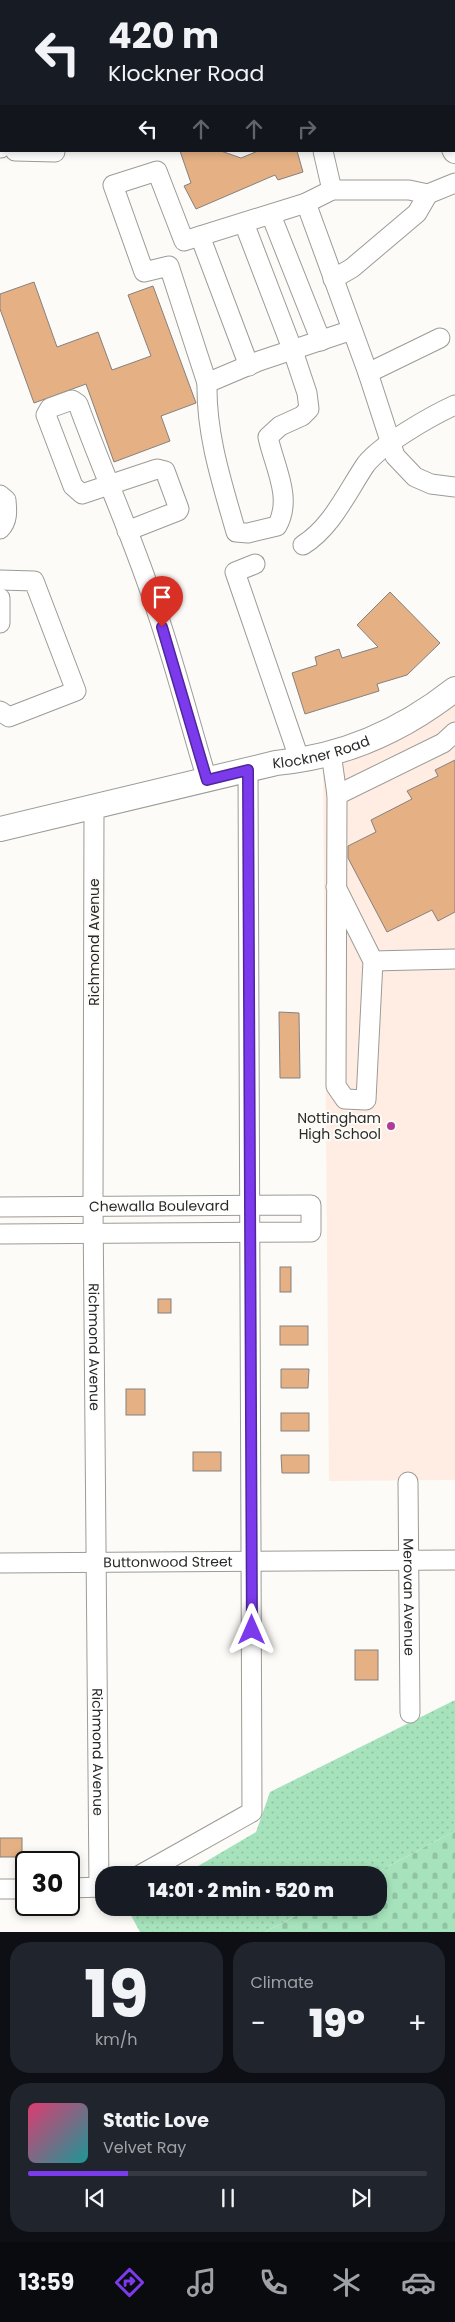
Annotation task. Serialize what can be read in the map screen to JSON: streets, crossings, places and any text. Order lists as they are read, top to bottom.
{
  "streets": {
    "main road": ["Klockner Road"],
    "street": [
      "Richmond Avenue",
      "Chewalla Boulevard",
      "Buttonwood Street",
      "Merovan Avenue"
    ]
  },
  "crossings": [
    ["Klockner Road", "Richmond Avenue"],
    ["Richmond Avenue", "Chewalla Boulevard"],
    ["Richmond Avenue", "Buttonwood Street"],
    ["Buttonwood Street", "Merovan Avenue"]
  ],
  "places": ["Nottingham High School"],
  "page": {
    "turn": ["420 m", "Klockner Road"],
    "limit": "30",
    "trip": "14:01 · 2 min · 520 m",
    "tile": [
      ["19", "km/h"],
      "Climate"
    ],
    "heat": ["−", "19°", "+"],
    "song": ["Static Love", "Velvet Ray"],
    "tabs": "13:59"
  }
}
